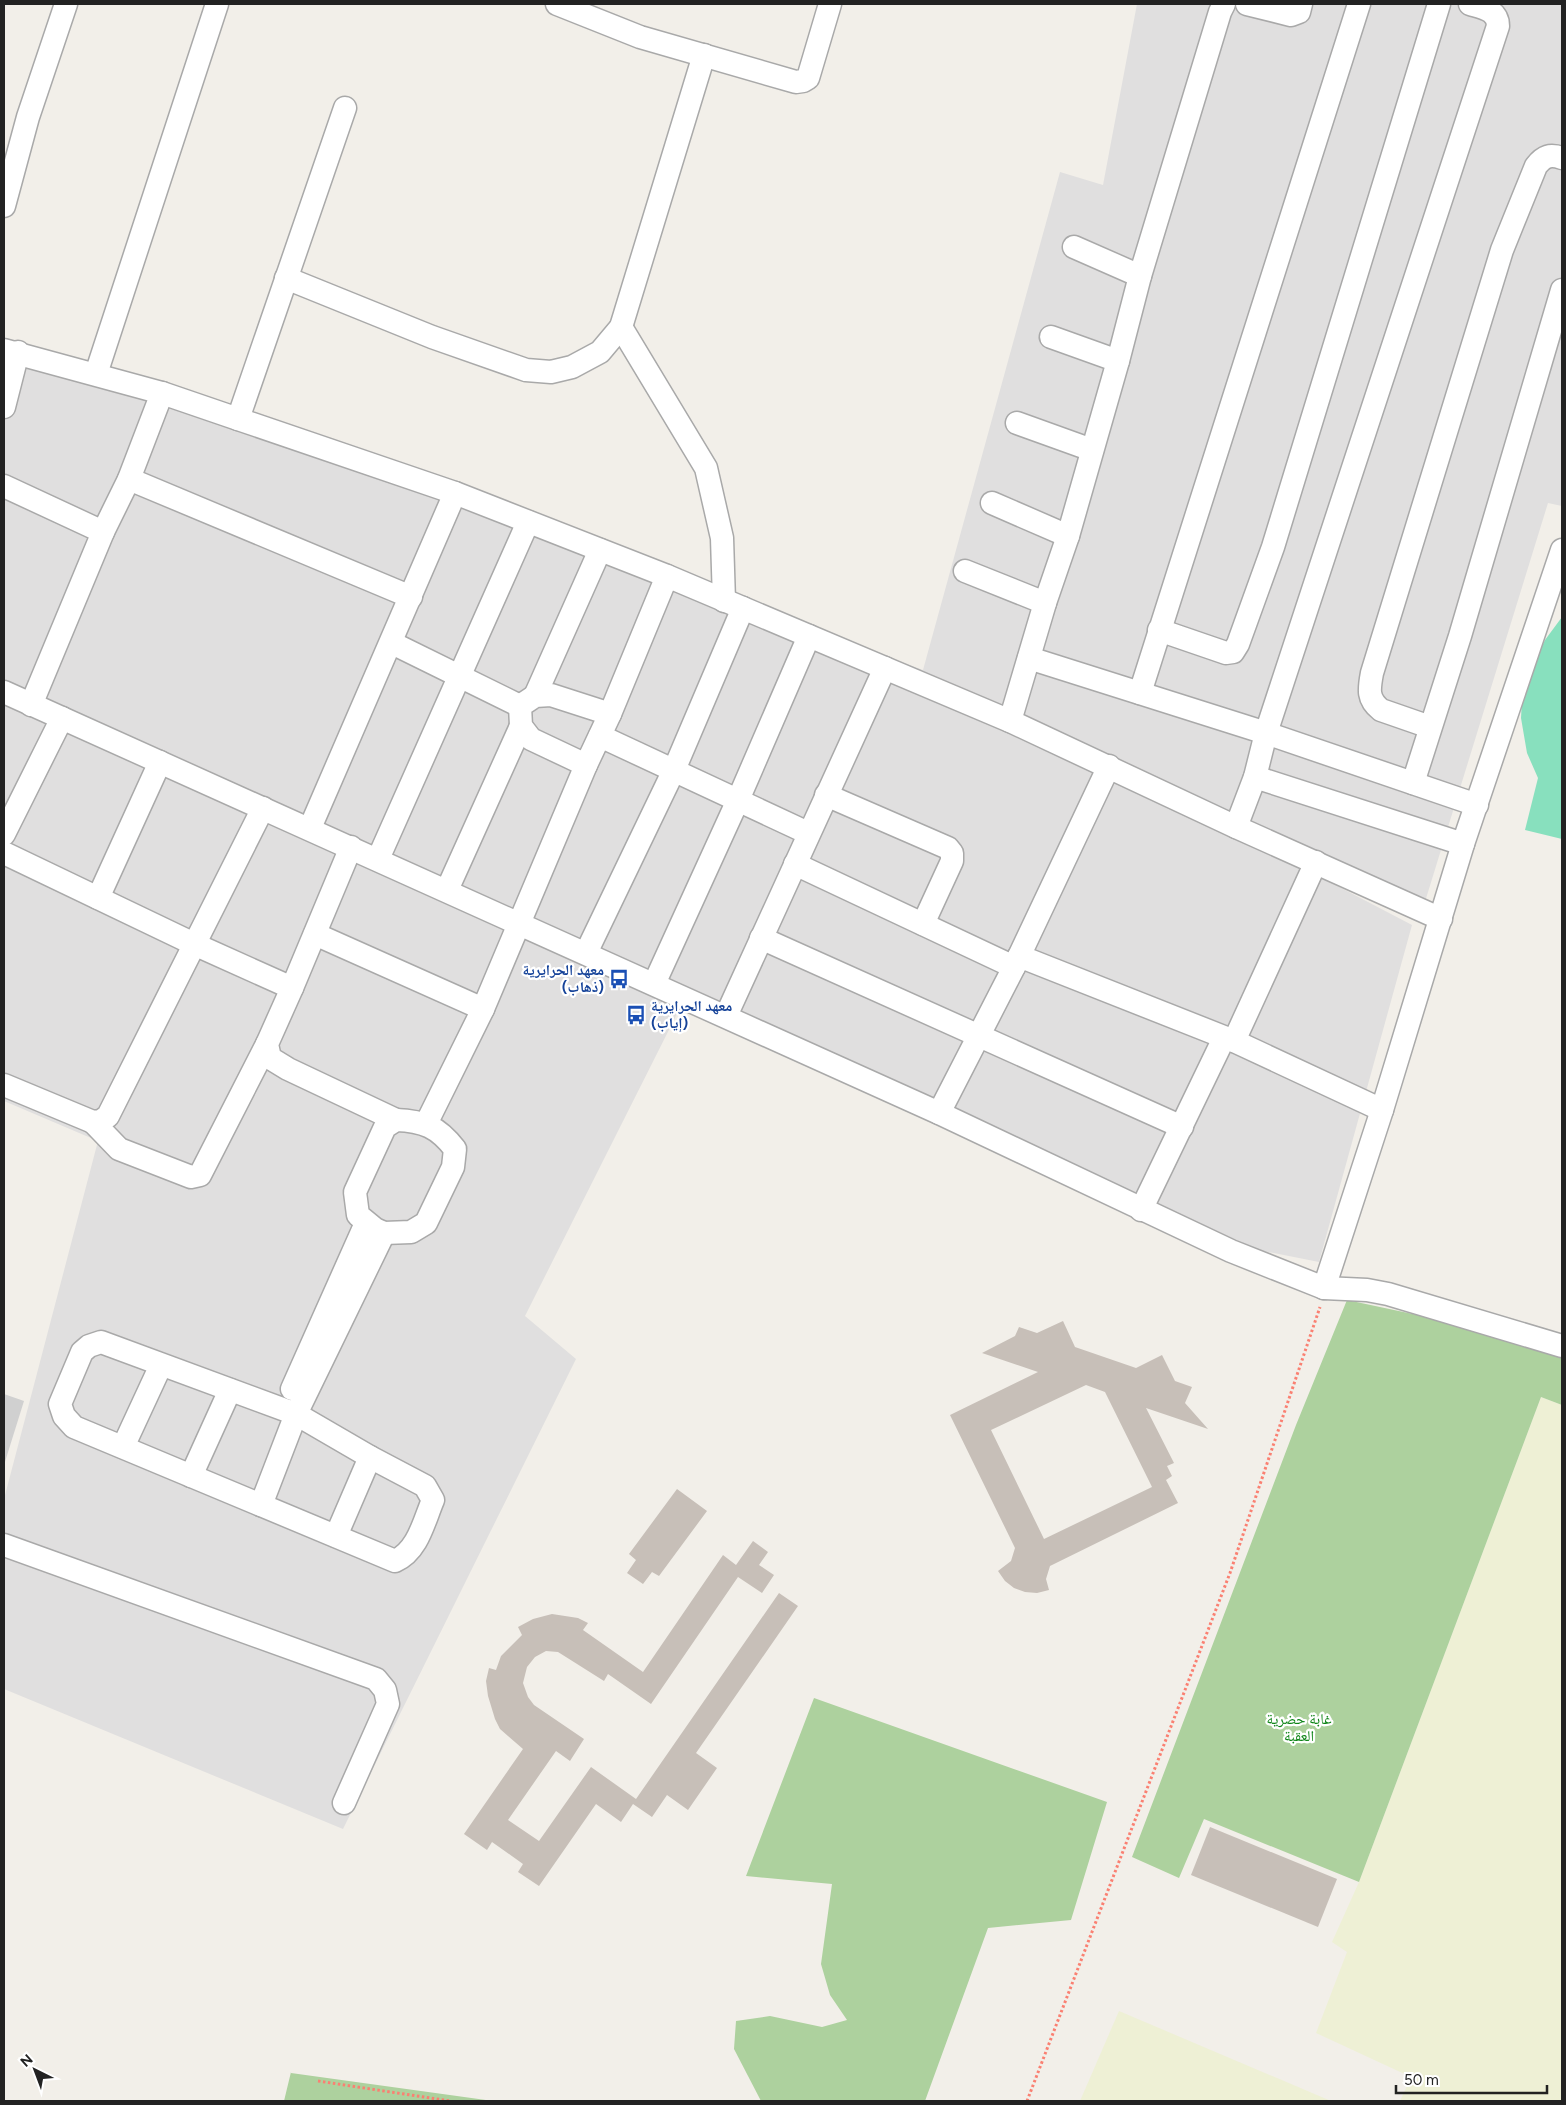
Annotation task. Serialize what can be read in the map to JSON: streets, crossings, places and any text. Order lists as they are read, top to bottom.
{
  "parks": ["غابة حضرية العقبة"],
  "places": {
    "bus stop": ["معهد الحرايرية (ذهاب)", "معهد الحرايرية (إياب)"]
  },
  "scale_bar": "50 m",
  "north": "top left"
}
